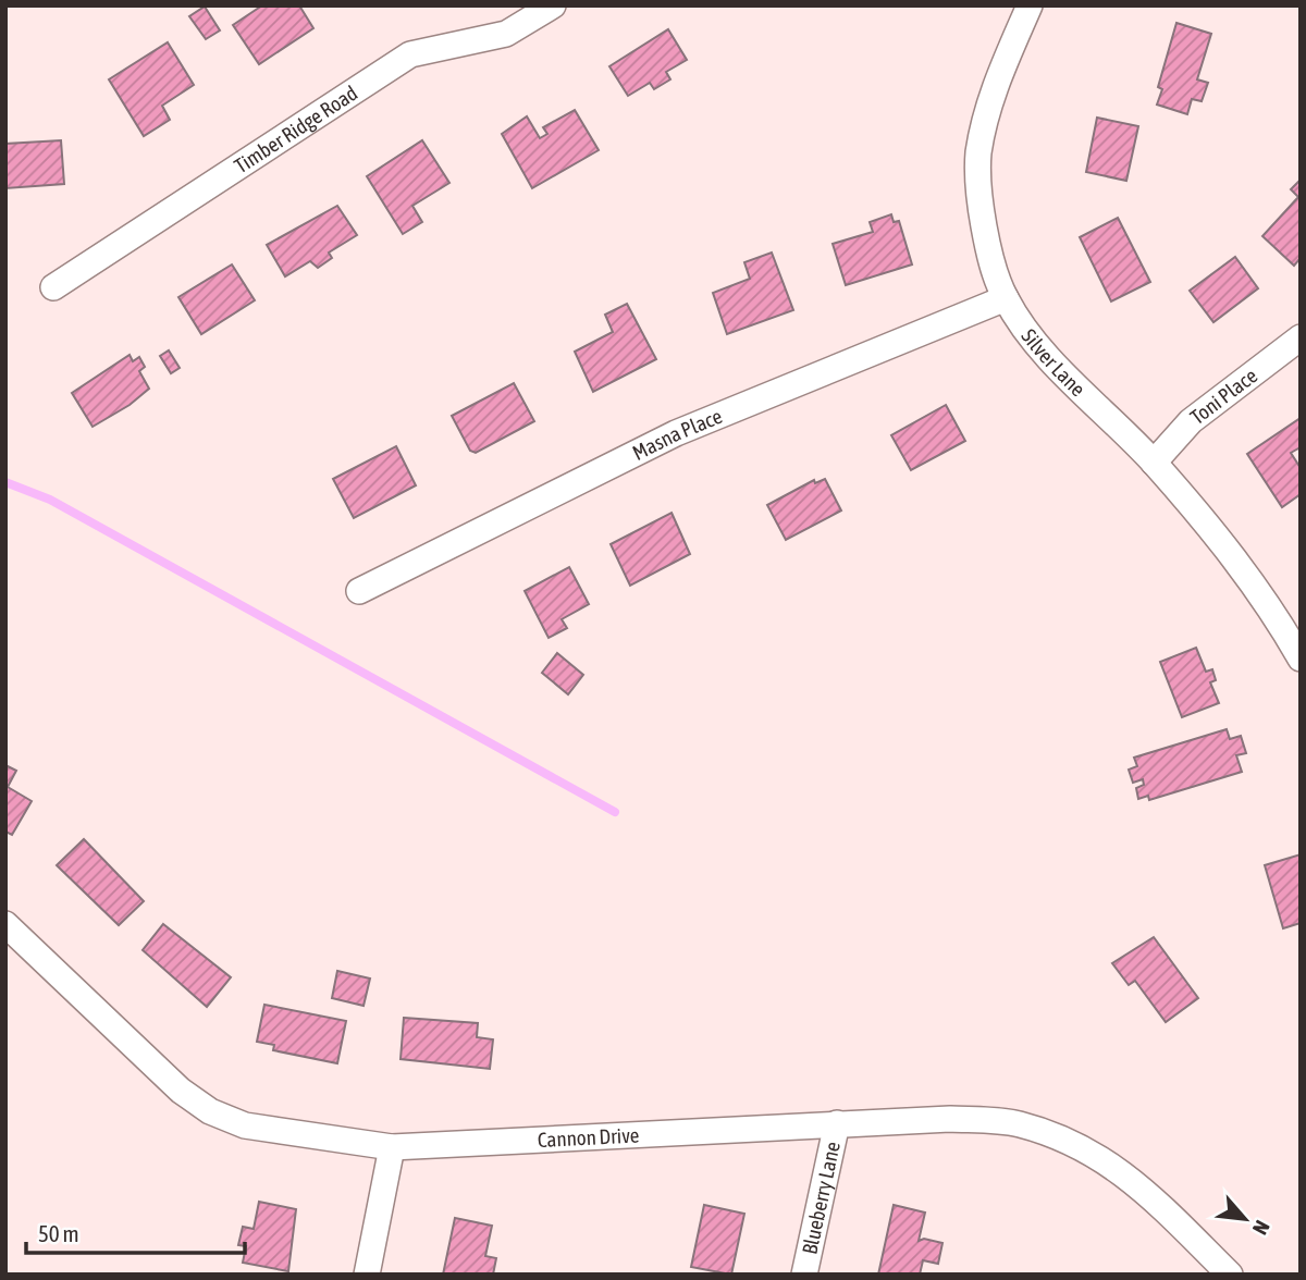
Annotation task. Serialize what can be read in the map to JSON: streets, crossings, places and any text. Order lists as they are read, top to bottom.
{
  "streets": {
    "street": [
      "Timber Ridge Road",
      "Silver Lane",
      "Toni Place",
      "Masna Place",
      "Cannon Drive",
      "Blueberry Lane"
    ]
  },
  "crossings": [
    ["Silver Lane", "Toni Place"],
    ["Silver Lane", "Masna Place"],
    ["Cannon Drive", "Blueberry Lane"]
  ],
  "scale_bar": "50 m",
  "north": "bottom right"
}
